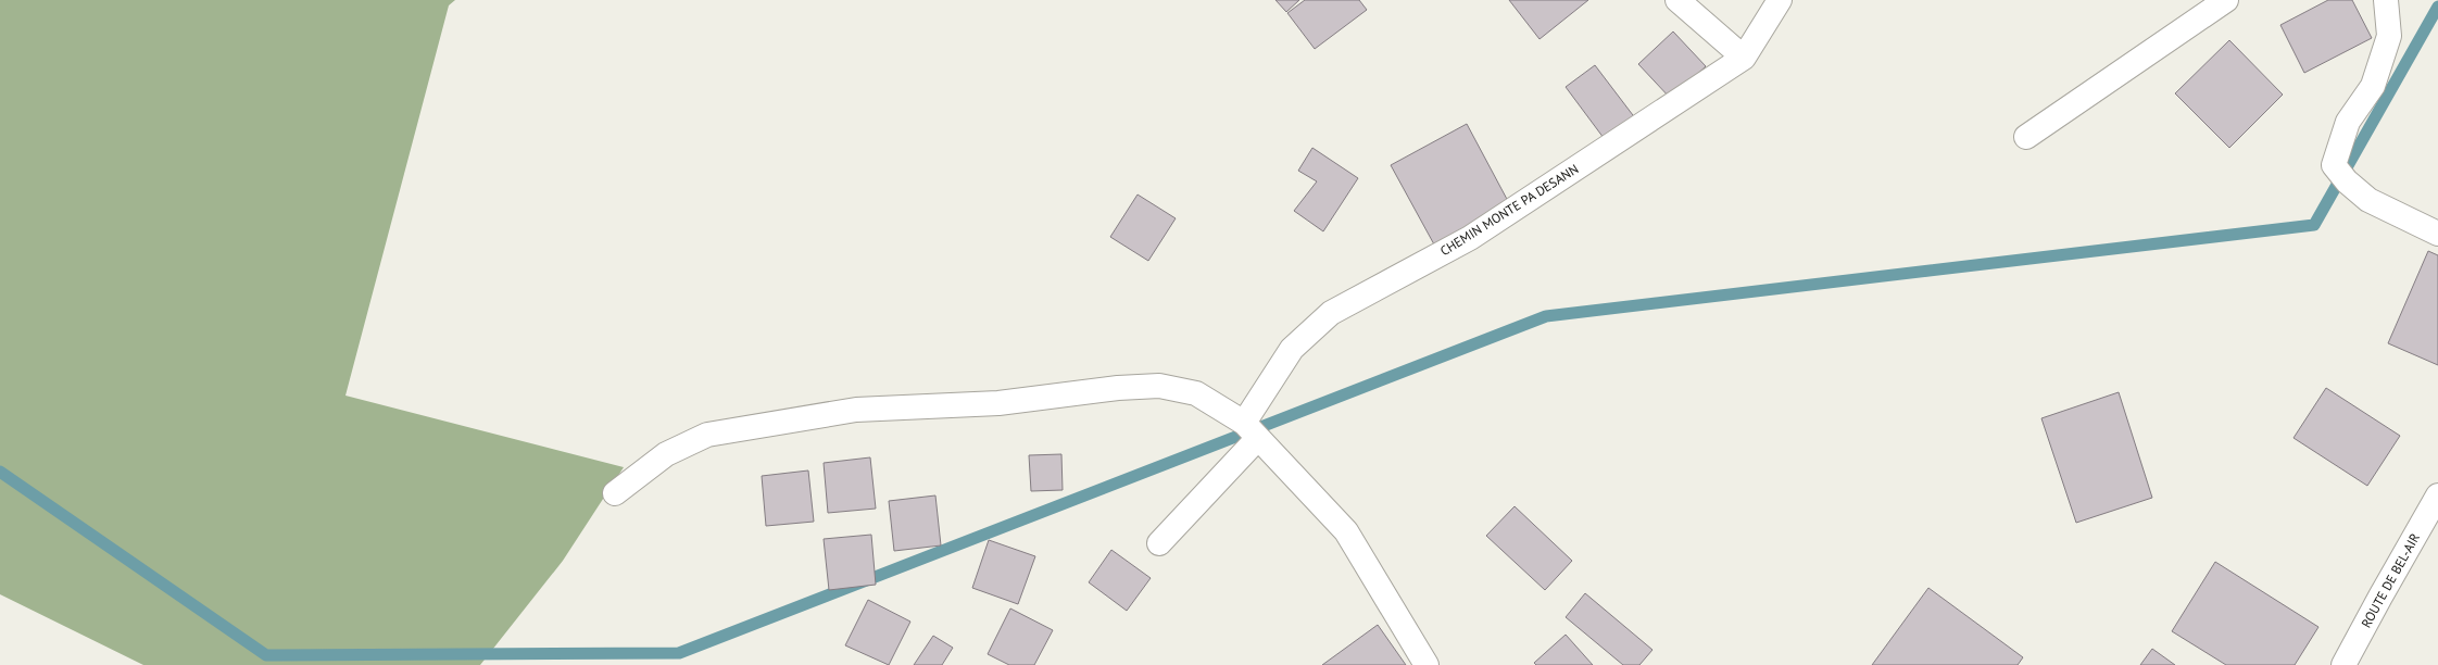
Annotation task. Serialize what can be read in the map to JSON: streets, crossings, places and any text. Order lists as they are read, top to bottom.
{
  "streets": {
    "street": ["CHEMIN MONTE PA DESANN", "ROUTE DE BEL-AIR"]
  }
}
